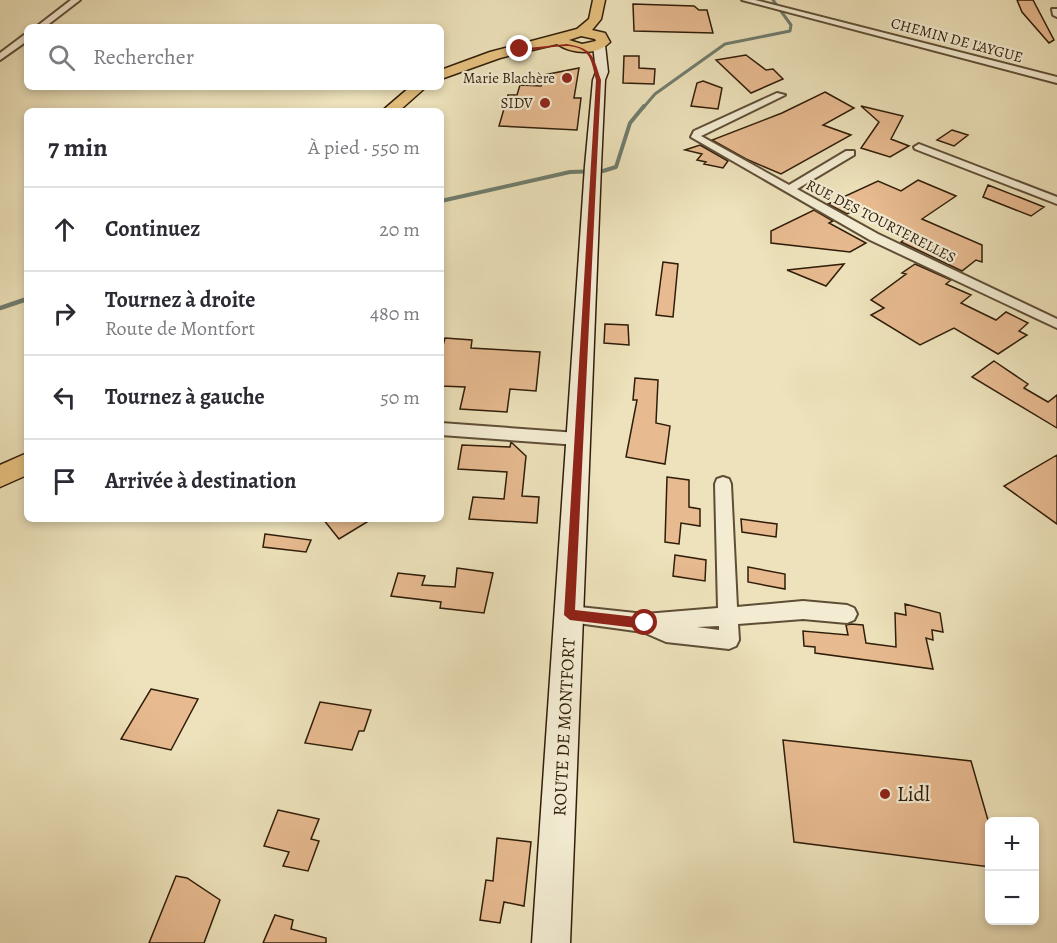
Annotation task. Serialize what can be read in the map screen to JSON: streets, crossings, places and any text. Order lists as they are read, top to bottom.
{
  "streets": {
    "main road": ["ROUTE DE MONTFORT"],
    "street": ["CHEMIN DE L'AYGUE", "RUE DES TOURTERELLES"]
  },
  "places": ["Marie Blachère", "SIDV", "Lidl"],
  "page": {
    "search": "Rechercher",
    "heading": ["7 min", "À pied · 550 m"],
    "list": [
      ["Continuez", "20 m"],
      ["Tournez à droite", "Route de Montfort", "480 m"],
      ["Tournez à gauche", "50 m"],
      "Arrivée à destination"
    ],
    "map_buttons": ["+", "−"]
  }
}
